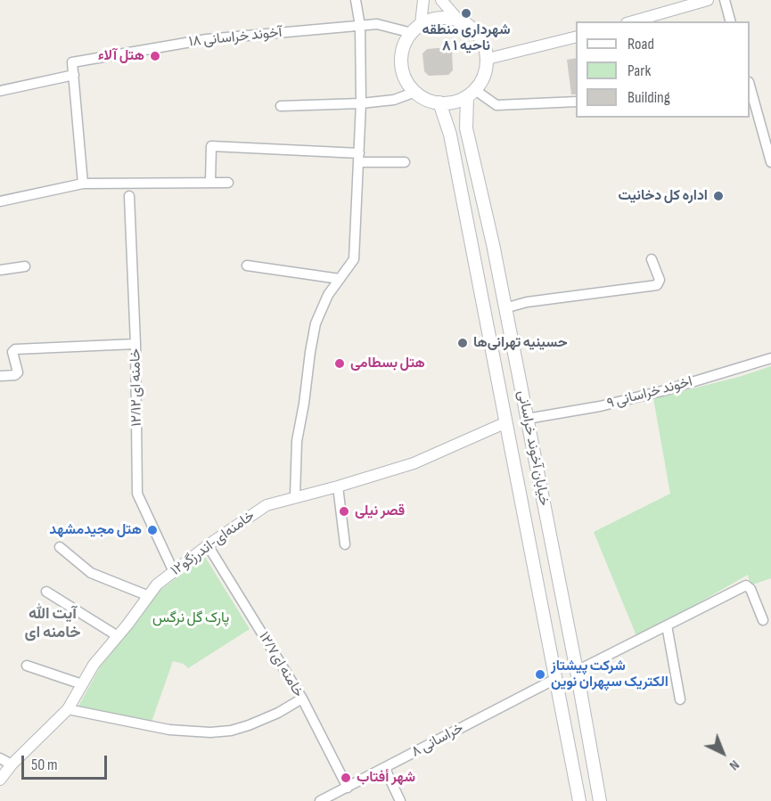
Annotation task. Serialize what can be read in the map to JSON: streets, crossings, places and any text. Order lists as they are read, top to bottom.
{
  "streets": {
    "main road": ["خیابان آخوند خراسانی"],
    "street": [
      "آخوند خراسانی ۱۸",
      "خامنه ای ۱۲/۱۲",
      "اخوند خراسانی ۹",
      "خامنه‌ای-اندرزگو۱۲",
      "خامنه ای۱۲/۷",
      "خراسانی ۸"
    ]
  },
  "crossings": [
    ["آخوند خراسانی ۱۸", "خیابان آخوند خراسانی"],
    ["خامنه ای ۱۲/۱۲", "خامنه‌ای-اندرزگو۱۲"],
    ["اخوند خراسانی ۹", "خیابان آخوند خراسانی"],
    ["خیابان آخوند خراسانی", "خامنه‌ای-اندرزگو۱۲"],
    ["خیابان آخوند خراسانی", "خراسانی ۸"],
    ["خامنه‌ای-اندرزگو۱۲", "خامنه ای۱۲/۷"],
    ["خامنه ای۱۲/۷", "خراسانی ۸"]
  ],
  "districts": ["آیت الله خامنه ای"],
  "parks": ["پارک گل نرگس"],
  "places": [
    "شهرداری منطقه ۸ ناحیه ۱",
    "هتل آلاء",
    "اداره کل دخانیت",
    "حسینیه تهرانی‌ها",
    "هتل بسطامی",
    "قصر نیلی",
    "هتل مجيدمشهد",
    "شرکت پیشتاز الکتریک سپهران نوین",
    "شهر أفتاب"
  ],
  "legend": ["Road", "Park", "Building"],
  "scale_bar": "50 m",
  "north": "bottom right"
}
